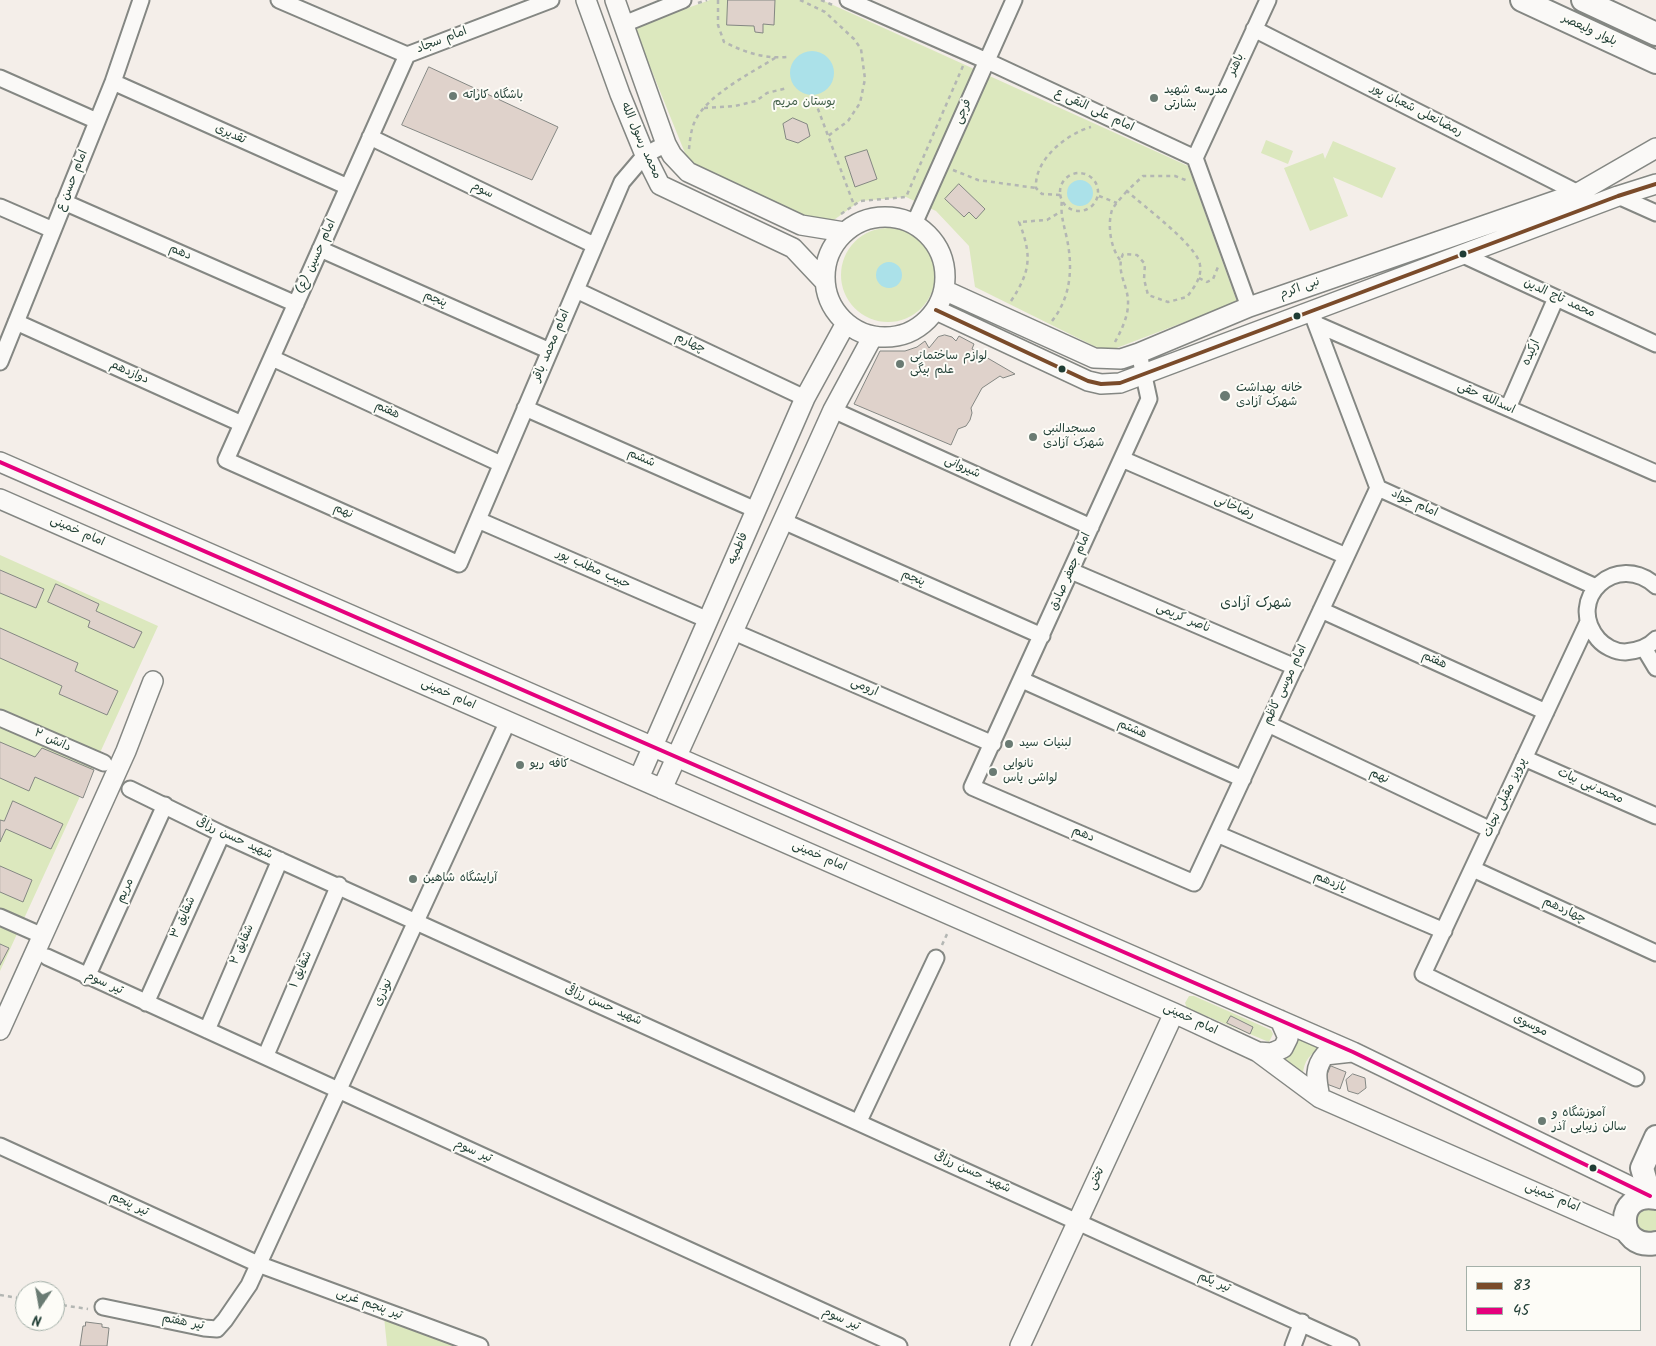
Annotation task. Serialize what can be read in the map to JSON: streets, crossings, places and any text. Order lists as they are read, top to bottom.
{
  "streets": {
    "main road": ["بلوار ولیعصر"],
    "street": [
      "امام سجاد",
      "باهنر",
      "امام علی النقی ع",
      "رمضانعلی شعبان پور",
      "فرجی",
      "تقدیری",
      "محمد رسول الله",
      "امام حسن ع",
      "سوم",
      "دهم",
      "امام حسین (ع)",
      "نبی اکرم",
      "محمد تاج الدین",
      "پنجم",
      "چهارم",
      "امام محمد باقر",
      "ارکیده",
      "دوازدهم",
      "اسدالله حقی",
      "هفتم",
      "ششم",
      "شیروانی",
      "امام جواد",
      "رضاخانی",
      "نهم",
      "امام خمینی",
      "فاطمیه",
      "حبیب مطلب پور",
      "امام جعفر صادق",
      "ناصر کریمی",
      "امام موسی کاظم",
      "ارومی",
      "هشتم",
      "دانش ۲",
      "محمدنبی بیات",
      "پرویز مقبلی نجات",
      "شهید حسن رزاقی",
      "یازدهم",
      "مریم",
      "چهاردهم",
      "شقایق ۳",
      "شقایق ۲",
      "شقایق ۱",
      "تیر سوم",
      "نوذری",
      "موسوی",
      "تختی",
      "تیر پنجم",
      "تیر یکم",
      "تیر پنجم غربی",
      "تیر هفتم"
    ]
  },
  "crossings": [
    ["امام سجاد", "امام حسین (ع)"],
    ["باهنر", "امام علی النقی ع"],
    ["باهنر", "رمضانعلی شعبان پور"],
    ["امام علی النقی ع", "فرجی"],
    ["رمضانعلی شعبان پور", "نبی اکرم"],
    ["فرجی", "محمد رسول الله"],
    ["فرجی", "نبی اکرم"],
    ["فرجی", "فاطمیه"],
    ["تقدیری", "امام حسن ع"],
    ["تقدیری", "امام حسین (ع)"],
    ["محمد رسول الله", "نبی اکرم"],
    ["محمد رسول الله", "امام محمد باقر"],
    ["محمد رسول الله", "فاطمیه"],
    ["امام حسن ع", "دهم"],
    ["امام حسن ع", "دوازدهم"],
    ["سوم", "امام حسین (ع)"],
    ["سوم", "امام محمد باقر"],
    ["دهم", "امام حسین (ع)"],
    ["دهم", "امام جعفر صادق"],
    ["دهم", "امام موسی کاظم"],
    ["امام حسین (ع)", "پنجم"],
    ["امام حسین (ع)", "دوازدهم"],
    ["امام حسین (ع)", "هفتم"],
    ["امام حسین (ع)", "نهم"],
    ["نبی اکرم", "محمد تاج الدین"],
    ["نبی اکرم", "اسدالله حقی"],
    ["نبی اکرم", "امام جواد"],
    ["نبی اکرم", "فاطمیه"],
    ["نبی اکرم", "امام جعفر صادق"],
    ["محمد تاج الدین", "ارکیده"],
    ["پنجم", "امام محمد باقر"],
    ["پنجم", "امام جعفر صادق"],
    ["چهارم", "امام محمد باقر"],
    ["چهارم", "فاطمیه"],
    ["امام محمد باقر", "هفتم"],
    ["امام محمد باقر", "ششم"],
    ["امام محمد باقر", "نهم"],
    ["امام محمد باقر", "حبیب مطلب پور"],
    ["ارکیده", "اسدالله حقی"],
    ["اسدالله حقی", "امام جواد"],
    ["هفتم", "امام موسی کاظم"],
    ["هفتم", "پرویز مقبلی نجات"],
    ["ششم", "فاطمیه"],
    ["شیروانی", "امام جعفر صادق"],
    ["امام جواد", "امام موسی کاظم"],
    ["امام جواد", "پرویز مقبلی نجات"],
    ["رضاخانی", "امام جعفر صادق"],
    ["رضاخانی", "امام موسی کاظم"],
    ["نهم", "امام موسی کاظم"],
    ["نهم", "پرویز مقبلی نجات"],
    ["امام خمینی", "فاطمیه"],
    ["امام خمینی", "نوذری"],
    ["امام خمینی", "تختی"],
    ["فاطمیه", "حبیب مطلب پور"],
    ["امام جعفر صادق", "ناصر کریمی"],
    ["امام جعفر صادق", "ارومی"],
    ["امام جعفر صادق", "هشتم"],
    ["ناصر کریمی", "امام موسی کاظم"],
    ["امام موسی کاظم", "هشتم"],
    ["امام موسی کاظم", "یازدهم"],
    ["محمدنبی بیات", "پرویز مقبلی نجات"],
    ["پرویز مقبلی نجات", "یازدهم"],
    ["پرویز مقبلی نجات", "چهاردهم"],
    ["پرویز مقبلی نجات", "موسوی"],
    ["شهید حسن رزاقی", "مریم"],
    ["شهید حسن رزاقی", "شقایق ۳"],
    ["شهید حسن رزاقی", "شقایق ۲"],
    ["شهید حسن رزاقی", "شقایق ۱"],
    ["شهید حسن رزاقی", "نوذری"],
    ["شهید حسن رزاقی", "تختی"],
    ["شهید حسن رزاقی", "تیر یکم"],
    ["مریم", "تیر سوم"],
    ["شقایق ۳", "تیر سوم"],
    ["شقایق ۲", "تیر سوم"],
    ["شقایق ۱", "تیر سوم"],
    ["تیر سوم", "نوذری"],
    ["نوذری", "تیر پنجم"],
    ["نوذری", "تیر پنجم غربی"],
    ["نوذری", "تیر هفتم"],
    ["تختی", "تیر یکم"],
    ["تیر پنجم", "تیر پنجم غربی"],
    ["تیر پنجم", "تیر هفتم"],
    ["تیر پنجم غربی", "تیر هفتم"]
  ],
  "districts": ["شهرک آزادی"],
  "parks": ["بوستان مریم"],
  "places": [
    "باشگاه کاراته",
    "مدرسه شهید بشارتی",
    "لوازم ساختمانی علم بیگی",
    "خانه بهداشت شهرک آزادی",
    "مسجدالنبی شهرک آزادی",
    "لبنیات سید",
    "کافه ریو",
    "نانوایی لواشی یاس",
    "آرایشگاه شاهین",
    "آموزشگاه و سالن زیبایی آذر"
  ],
  "lines": ["transit line 83", "transit line 45"],
  "legend": ["83", "45"],
  "north": "bottom"
}
